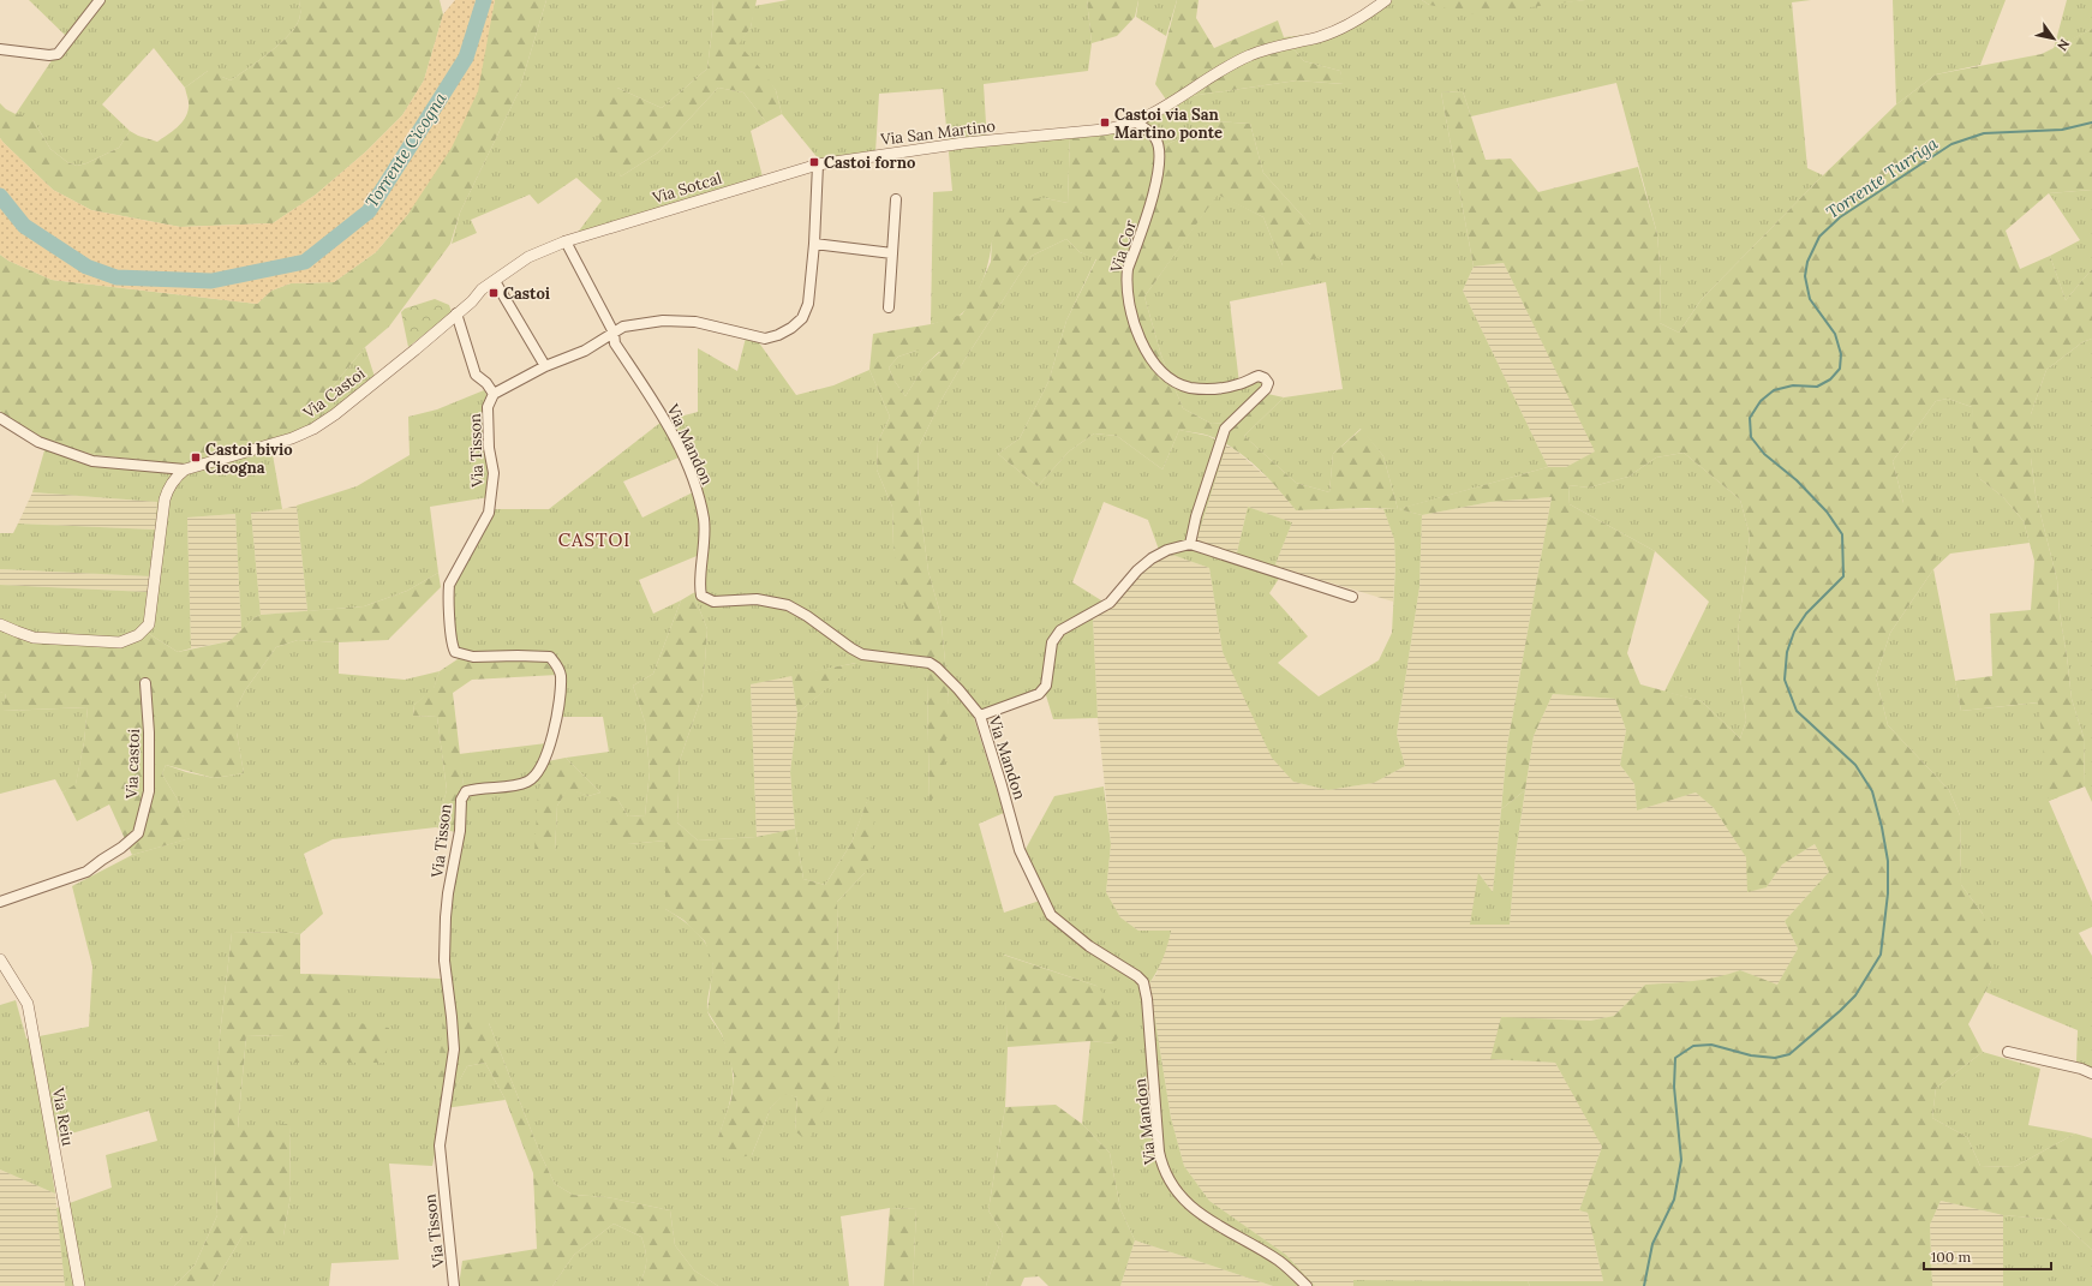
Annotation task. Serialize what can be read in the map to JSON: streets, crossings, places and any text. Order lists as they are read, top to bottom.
{
  "streets": {
    "street": [
      "Via San Martino",
      "Via Sotcal",
      "Via Cor",
      "Via Castoi",
      "Via Mandon",
      "Via Tisson",
      "Via castoi",
      "Via Reiu"
    ]
  },
  "crossings": [
    ["Via San Martino", "Via Sotcal"],
    ["Via San Martino", "Via Cor"],
    ["Via Sotcal", "Via Castoi"]
  ],
  "districts": ["CASTOI"],
  "water": ["Torrente Cicogna", "Torrente Turriga"],
  "places": {
    "transit": [
      "Castoi via San Martino ponte",
      "Castoi forno",
      "Castoi",
      "Castoi bivio Cicogna"
    ]
  },
  "scale_bar": "100 m",
  "north": "bottom right"
}
